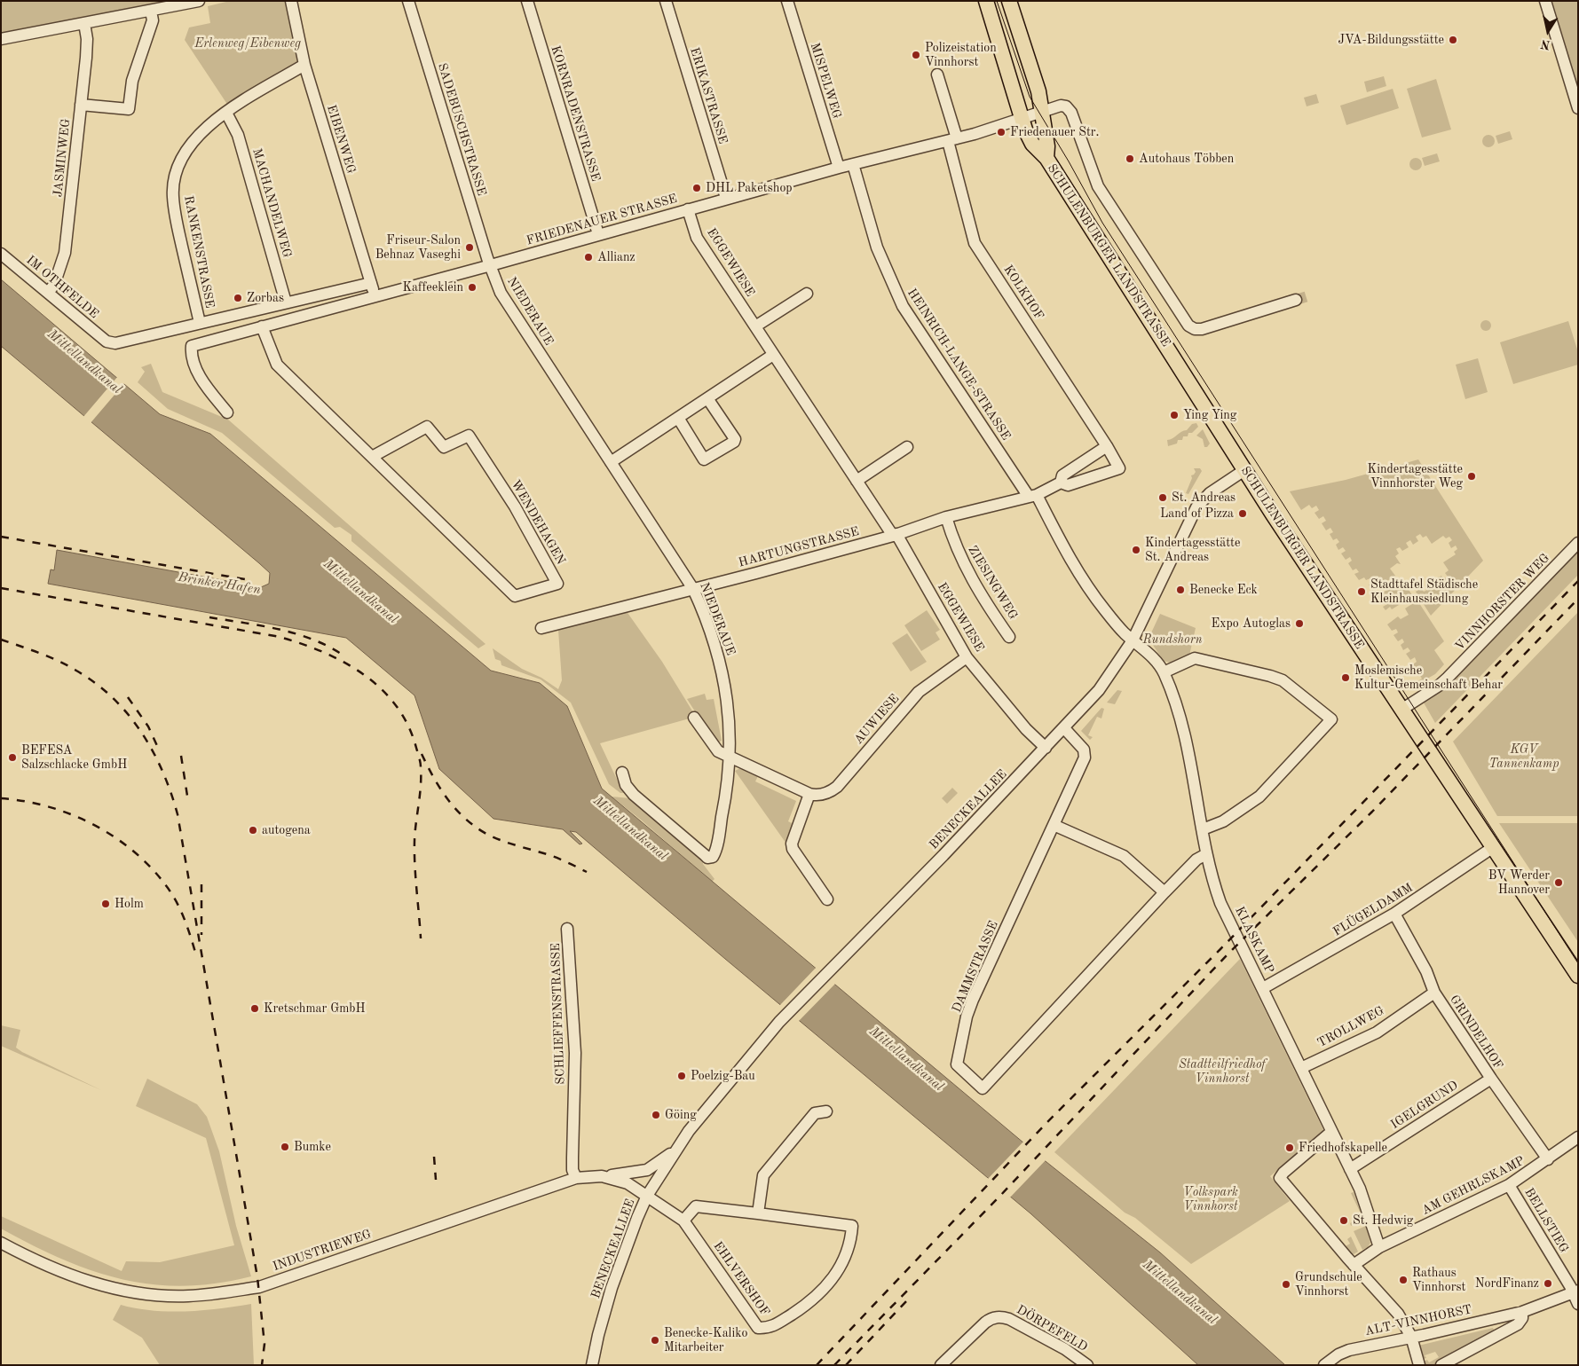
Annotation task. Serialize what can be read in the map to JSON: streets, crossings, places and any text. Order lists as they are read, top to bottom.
{
  "streets": {
    "main road": ["SCHULENBURGER LANDSTRASSE"],
    "street": [
      "MISPELWEG",
      "ERIKASTRASSE",
      "KORNRADENSTRASSE",
      "SADEBUSCHSTRASSE",
      "EIBENWEG",
      "JASMINWEG",
      "MACHANDELWEG",
      "FRIEDENAUER STRASSE",
      "RANKENSTRASSE",
      "EGGEWIESE",
      "IM OTHFELDE",
      "KOLKHOF",
      "NIEDERAUE",
      "HEINRICH-LANGE-STRASSE",
      "WENDEHAGEN",
      "HARTUNGSTRASSE",
      "ZIESINGWEG",
      "VINNHORSTER WEG",
      "AUWIESE",
      "BENECKEALLEE",
      "FLÜGELDAMM",
      "KLASKAMP",
      "DAMMSTRASSE",
      "SCHLIEFFENSTRASSE",
      "TROLLWEG",
      "GRINDELHOF",
      "IGELGRUND",
      "AM GEHRLSKAMP",
      "BELLSTIEG",
      "INDUSTRIEWEG",
      "EHLVERSHOF",
      "ALT-VINNHORST",
      "DÖRPEFELD"
    ]
  },
  "crossings": [
    ["MISPELWEG", "FRIEDENAUER STRASSE"],
    ["ERIKASTRASSE", "FRIEDENAUER STRASSE"],
    ["KORNRADENSTRASSE", "FRIEDENAUER STRASSE"],
    ["SADEBUSCHSTRASSE", "FRIEDENAUER STRASSE"],
    ["SADEBUSCHSTRASSE", "NIEDERAUE"],
    ["EIBENWEG", "RANKENSTRASSE"],
    ["JASMINWEG", "IM OTHFELDE"],
    ["MACHANDELWEG", "RANKENSTRASSE"],
    ["FRIEDENAUER STRASSE", "SCHULENBURGER LANDSTRASSE"],
    ["FRIEDENAUER STRASSE", "EGGEWIESE"],
    ["FRIEDENAUER STRASSE", "KOLKHOF"],
    ["FRIEDENAUER STRASSE", "NIEDERAUE"],
    ["FRIEDENAUER STRASSE", "HEINRICH-LANGE-STRASSE"],
    ["FRIEDENAUER STRASSE", "WENDEHAGEN"],
    ["RANKENSTRASSE", "IM OTHFELDE"],
    ["SCHULENBURGER LANDSTRASSE", "VINNHORSTER WEG"],
    ["SCHULENBURGER LANDSTRASSE", "BENECKEALLEE"],
    ["SCHULENBURGER LANDSTRASSE", "FLÜGELDAMM"],
    ["EGGEWIESE", "HARTUNGSTRASSE"],
    ["EGGEWIESE", "AUWIESE"],
    ["EGGEWIESE", "BENECKEALLEE"],
    ["KOLKHOF", "HARTUNGSTRASSE"],
    ["NIEDERAUE", "HARTUNGSTRASSE"],
    ["HEINRICH-LANGE-STRASSE", "HARTUNGSTRASSE"],
    ["HEINRICH-LANGE-STRASSE", "BENECKEALLEE"],
    ["HEINRICH-LANGE-STRASSE", "KLASKAMP"],
    ["HARTUNGSTRASSE", "ZIESINGWEG"],
    ["BENECKEALLEE", "KLASKAMP"],
    ["BENECKEALLEE", "DAMMSTRASSE"],
    ["BENECKEALLEE", "INDUSTRIEWEG"],
    ["BENECKEALLEE", "EHLVERSHOF"],
    ["FLÜGELDAMM", "KLASKAMP"],
    ["FLÜGELDAMM", "GRINDELHOF"],
    ["KLASKAMP", "DAMMSTRASSE"],
    ["KLASKAMP", "TROLLWEG"],
    ["KLASKAMP", "IGELGRUND"],
    ["KLASKAMP", "AM GEHRLSKAMP"],
    ["SCHLIEFFENSTRASSE", "INDUSTRIEWEG"],
    ["TROLLWEG", "GRINDELHOF"],
    ["GRINDELHOF", "IGELGRUND"],
    ["GRINDELHOF", "AM GEHRLSKAMP"],
    ["AM GEHRLSKAMP", "BELLSTIEG"],
    ["BELLSTIEG", "ALT-VINNHORST"],
    ["INDUSTRIEWEG", "EHLVERSHOF"]
  ],
  "water": ["Mittellandkanal", "Brinker Hafen"],
  "parks": [
    "Erlenweg/Eibenweg",
    "Rundshorn",
    "KGV Tannenkamp",
    "Stadtteilfriedhof Vinnhorst",
    "Volkspark Vinnhorst"
  ],
  "places": [
    "JVA-Bildungsstätte",
    "Polizeistation Vinnhorst",
    "Friedenauer Str.",
    "Autohaus Többen",
    "DHL Paketshop",
    "Friseur-Salon Behnaz Vaseghi",
    "Allianz",
    "Kaffeeklein",
    "Zorbas",
    "Ying Ying",
    "Kindertagesstätte Vinnhorster Weg",
    "St. Andreas",
    "Land of Pizza",
    "Kindertagesstätte St. Andreas",
    "Benecke Eck",
    "Stadttafel Städische Kleinhaussiedlung",
    "Expo Autoglas",
    "Moslemische Kultur-Gemeinschaft Behar",
    "BEFESA Salzschlacke GmbH",
    "autogena",
    "BV Werder Hannover",
    "Holm",
    "Kretschmar GmbH",
    "Poelzig-Bau",
    "Göing",
    "Bumke",
    "Friedhofskapelle",
    "St. Hedwig",
    "Rathaus Vinnhorst",
    "NordFinanz",
    "Grundschule Vinnhorst",
    "Benecke-Kaliko Mitarbeiter"
  ],
  "north": "bottom"
}
